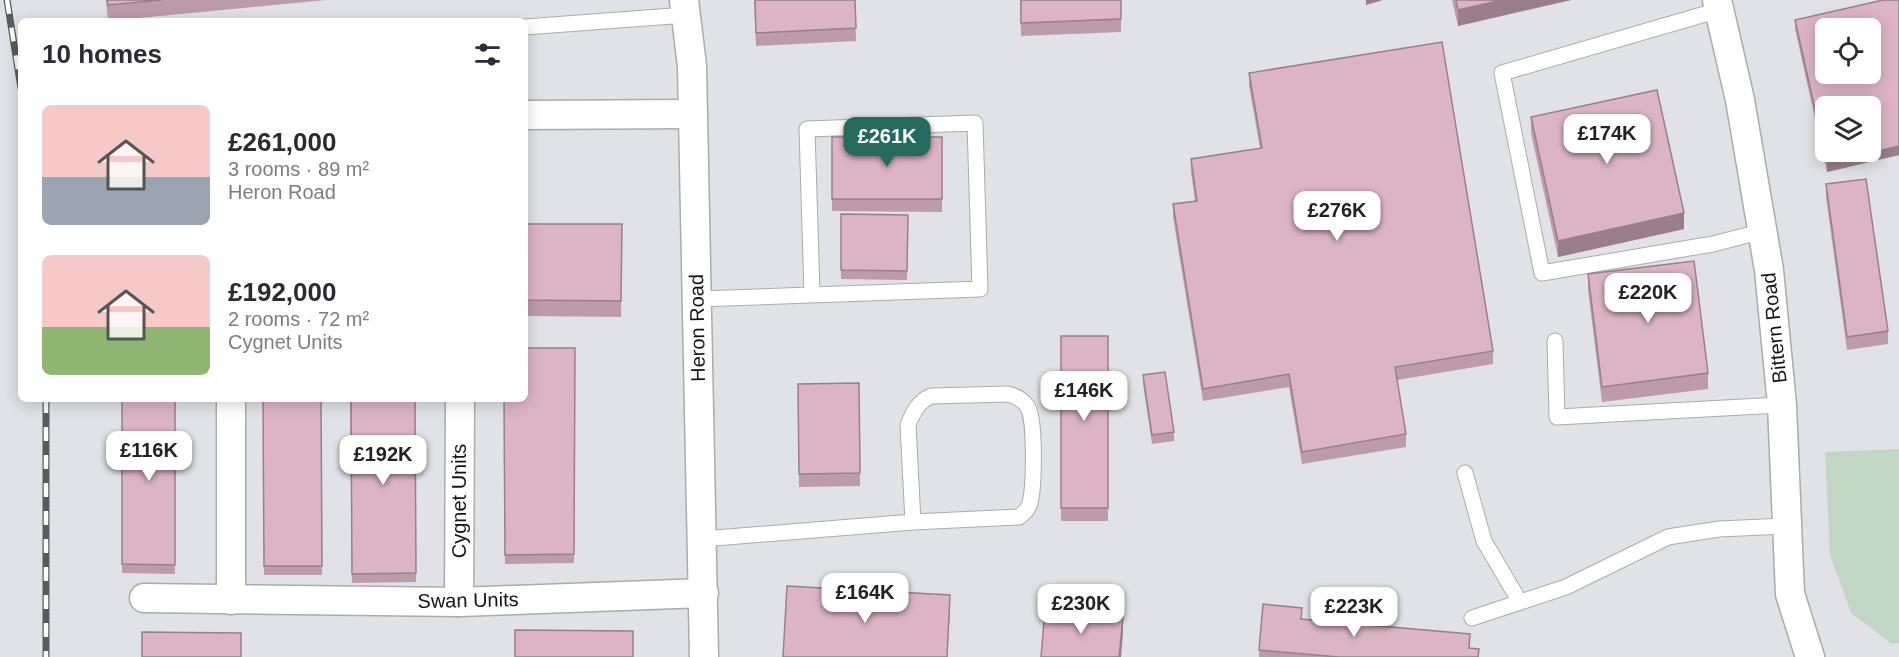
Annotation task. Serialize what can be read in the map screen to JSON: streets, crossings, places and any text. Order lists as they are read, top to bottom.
{
  "streets": {
    "street": [
      "Heron Road",
      "Bittern Road",
      "Cygnet Units",
      "Swan Units"
    ]
  },
  "crossings": [
    ["Heron Road", "Swan Units"],
    ["Cygnet Units", "Swan Units"]
  ],
  "page": {
    "heading": "10 homes",
    "list": [
      {
        "name": "£261,000",
        "note": "3 rooms · 89 m² · Heron Road"
      },
      {
        "name": "£192,000",
        "note": "2 rooms · 72 m² · Cygnet Units"
      }
    ],
    "price": [
      "£174K",
      "£261K",
      "£276K",
      "£220K",
      "£146K",
      "£116K",
      "£192K",
      "£164K",
      "£230K",
      "£223K"
    ]
  }
}
